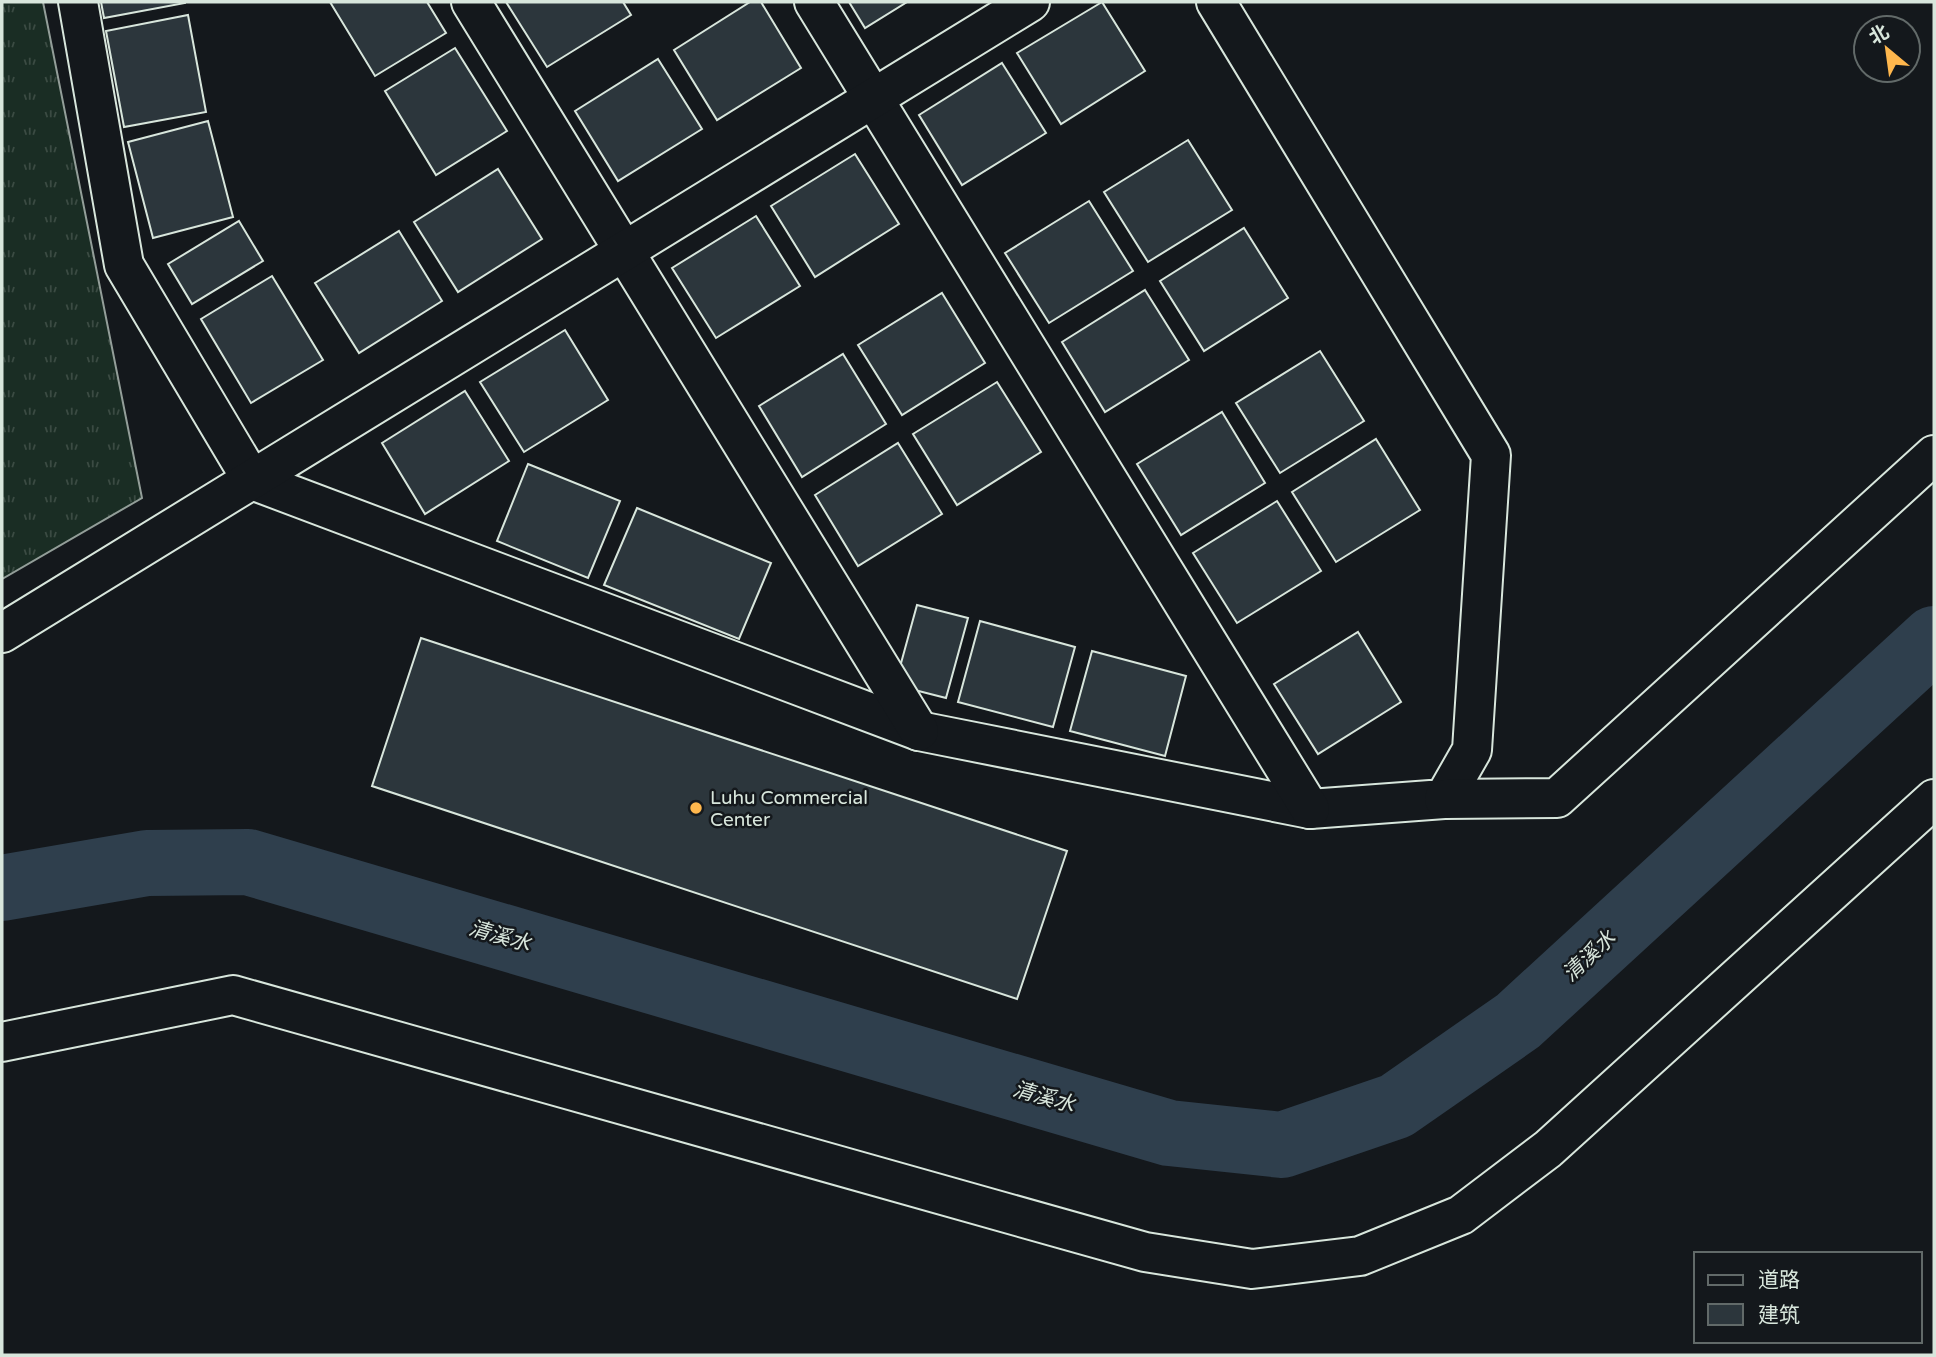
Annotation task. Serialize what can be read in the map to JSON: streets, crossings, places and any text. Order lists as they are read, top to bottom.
{
  "water": ["清溪水"],
  "places": ["Luhu Commercial Center"],
  "legend": ["道路", "建筑"],
  "north": "top left"
}
